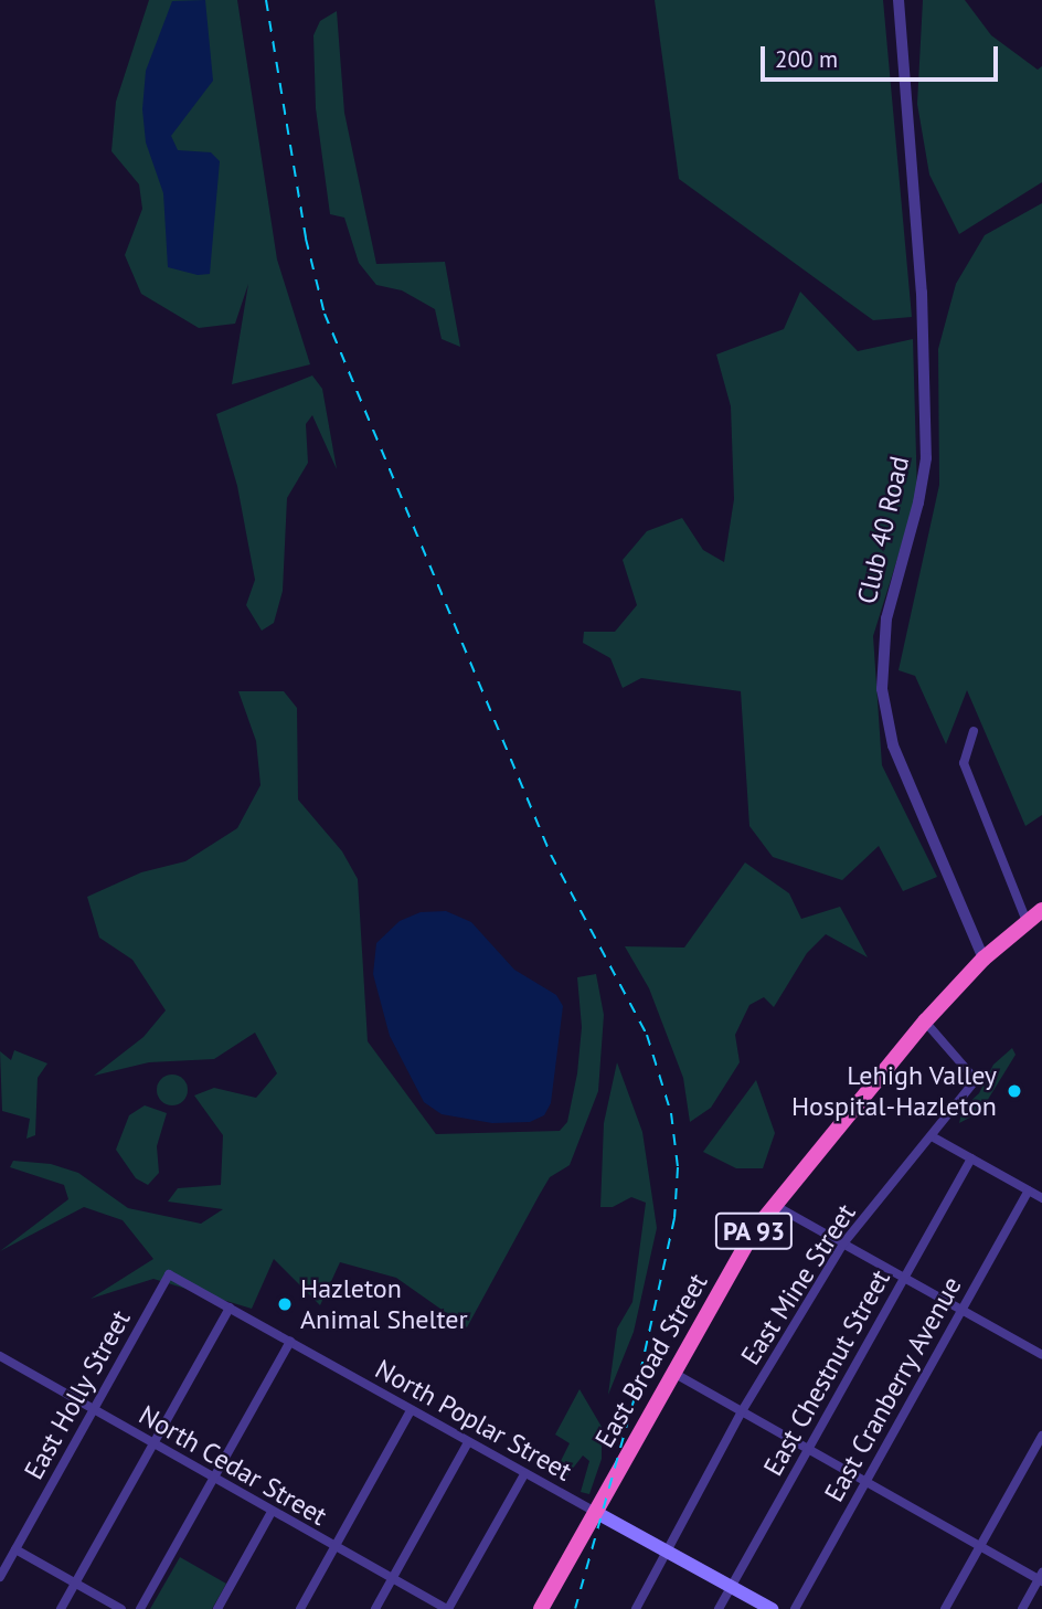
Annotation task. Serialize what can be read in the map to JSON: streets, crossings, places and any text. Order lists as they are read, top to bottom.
{
  "streets": {
    "highway": ["PA 93", "East Broad Street"],
    "street": [
      "Club 40 Road",
      "East Mine Street",
      "East Chestnut Street",
      "East Cranberry Avenue",
      "East Holly Street",
      "North Poplar Street",
      "North Cedar Street"
    ]
  },
  "crossings": [
    ["Club 40 Road", "East Broad Street"],
    ["East Mine Street", "East Broad Street"],
    ["East Broad Street", "North Poplar Street"],
    ["East Holly Street", "North Poplar Street"],
    ["East Holly Street", "North Cedar Street"]
  ],
  "places": ["Lehigh Valley Hospital-Hazleton", "Hazleton Animal Shelter"],
  "scale_bar": "200 m"
}
